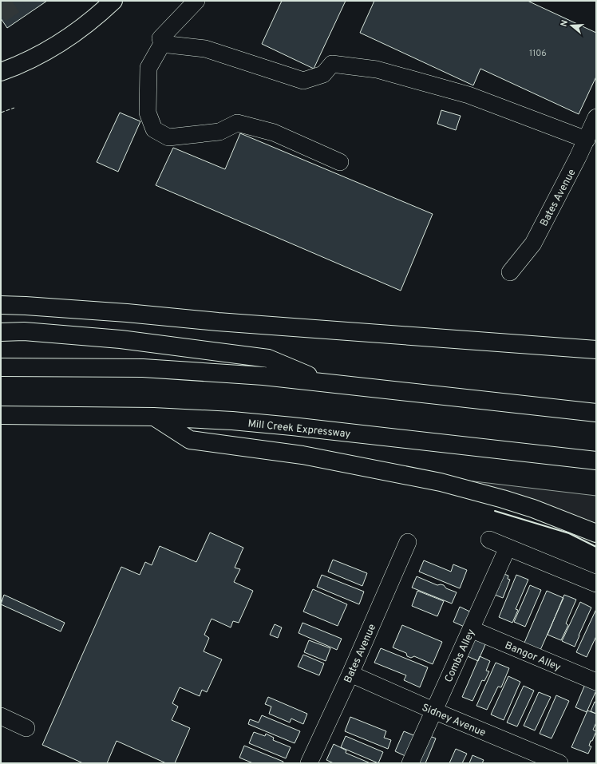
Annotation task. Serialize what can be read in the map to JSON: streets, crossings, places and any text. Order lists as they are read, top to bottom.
{
  "streets": {
    "main road": ["Mill Creek Expressway"],
    "street": [
      "Bates Avenue",
      "Combs Alley",
      "Bangor Alley",
      "Sidney Avenue"
    ]
  },
  "crossings": [
    ["Bates Avenue", "Sidney Avenue"],
    ["Combs Alley", "Bangor Alley"],
    ["Combs Alley", "Sidney Avenue"]
  ],
  "house_numbers": ["1106"],
  "north": "left"
}
